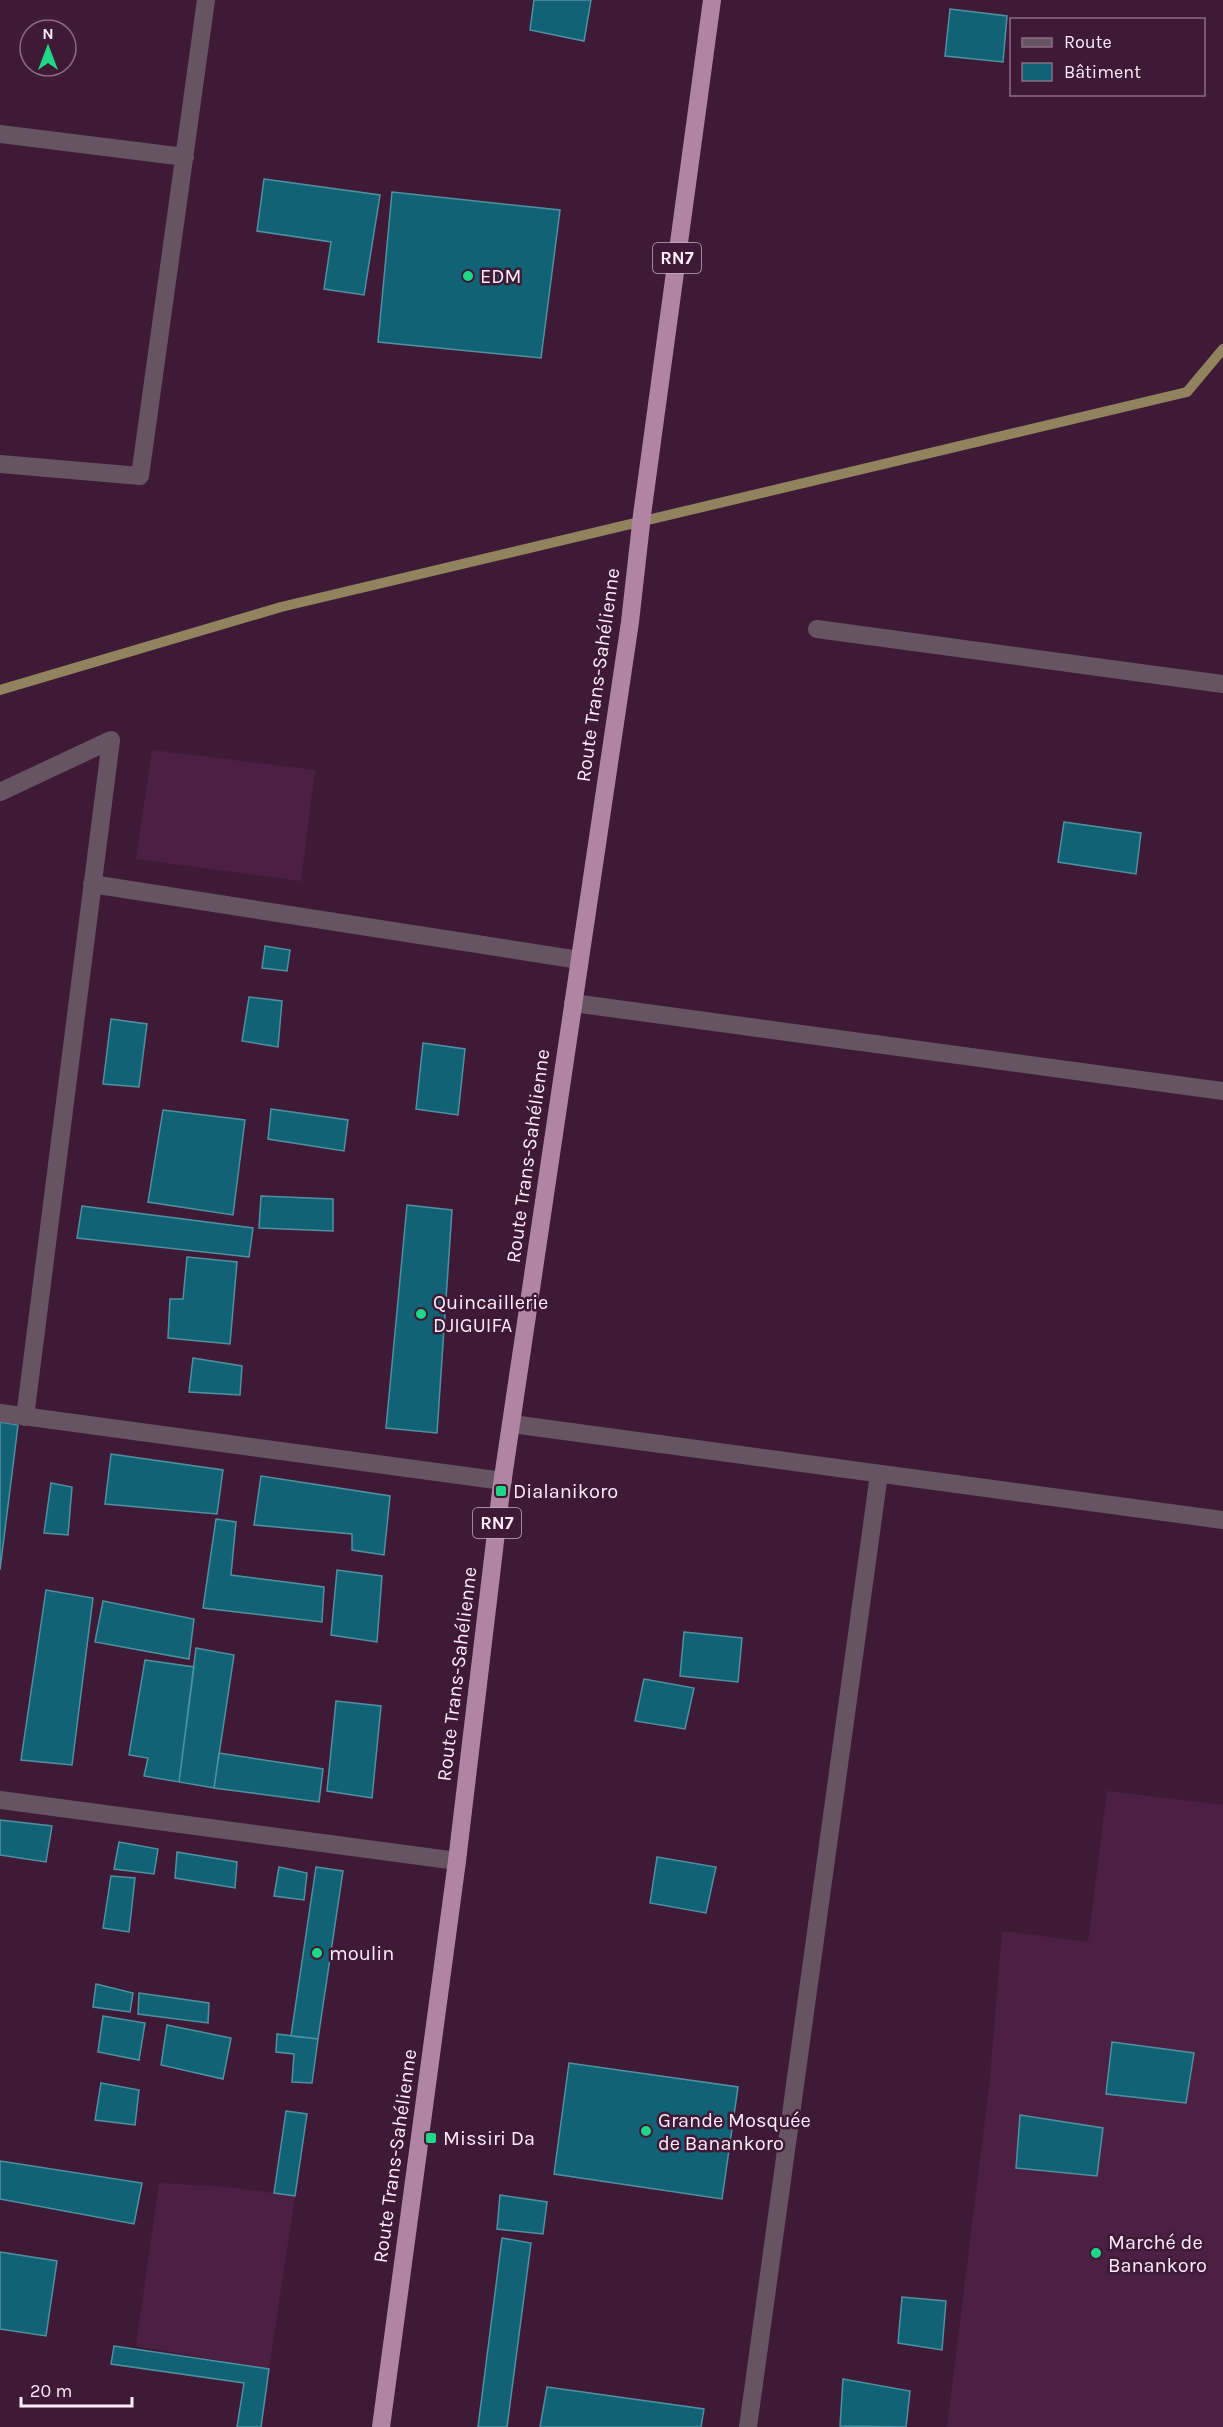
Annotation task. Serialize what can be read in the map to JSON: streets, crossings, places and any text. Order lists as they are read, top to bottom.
{
  "streets": {
    "highway": ["RN7", "Route Trans-Sahélienne"]
  },
  "places": {
    "other": [
      "EDM",
      "Quincaillerie DJIGUIFA",
      "moulin",
      "Grande Mosquée de Banankoro",
      "Marché de Banankoro"
    ],
    "transit": ["Dialanikoro", "Missiri Da"]
  },
  "legend": ["Route", "Bâtiment"],
  "scale_bar": "20 m",
  "north": "top"
}
